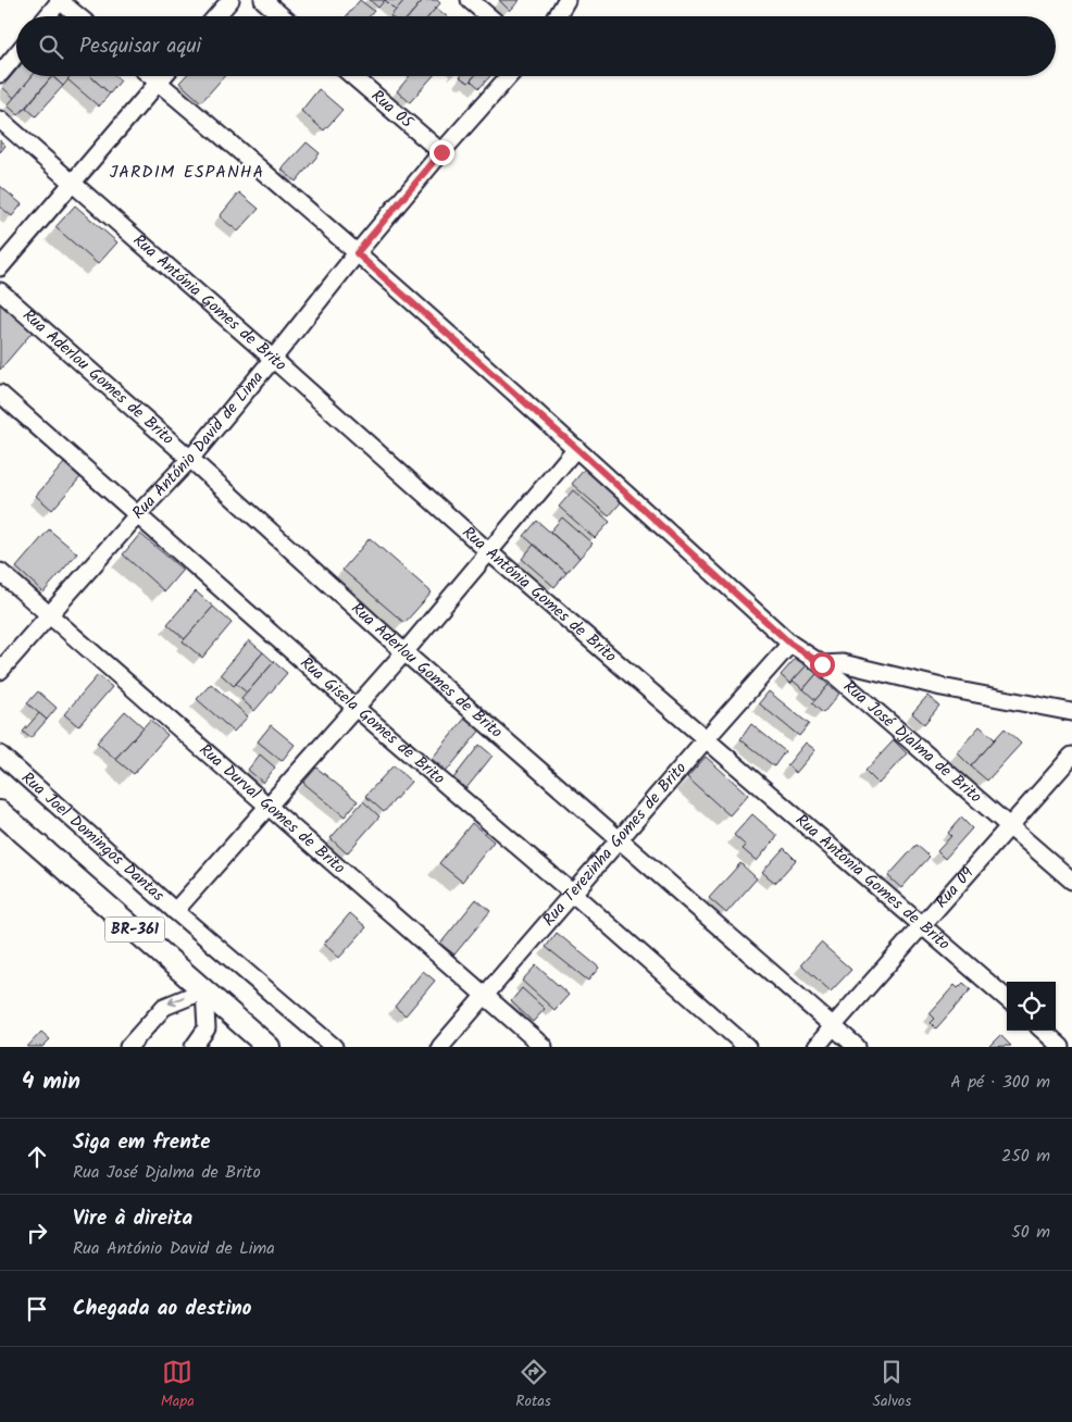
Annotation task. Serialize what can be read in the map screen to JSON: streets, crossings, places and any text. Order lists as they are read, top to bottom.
{
  "streets": {
    "main road": ["BR-361"],
    "street": [
      "Rua 05",
      "Rua Antónia Gomes de Brito",
      "Rua Aderlou Gomes de Brito",
      "Rua António David de Lima",
      "Rua Gisela Gomes de Brito",
      "Rua José Djalma de Brito",
      "Rua Durval Gomes de Brito",
      "Rua Joel Domingos Dantas",
      "Rua Terezinha Gomes de Brito",
      "Rua 09"
    ]
  },
  "crossings": [
    ["Rua 05", "Rua António David de Lima"],
    ["Rua Antónia Gomes de Brito", "Rua António David de Lima"],
    ["Rua Antónia Gomes de Brito", "Rua Terezinha Gomes de Brito"],
    ["Rua Antónia Gomes de Brito", "Rua 09"],
    ["Rua Aderlou Gomes de Brito", "Rua António David de Lima"],
    ["Rua Aderlou Gomes de Brito", "Rua Terezinha Gomes de Brito"],
    ["Rua Aderlou Gomes de Brito", "Rua 09"],
    ["Rua António David de Lima", "Rua Gisela Gomes de Brito"],
    ["Rua António David de Lima", "Rua José Djalma de Brito"],
    ["Rua António David de Lima", "Rua Durval Gomes de Brito"],
    ["Rua Gisela Gomes de Brito", "Rua Terezinha Gomes de Brito"],
    ["Rua José Djalma de Brito", "Rua Terezinha Gomes de Brito"],
    ["Rua José Djalma de Brito", "Rua 09"],
    ["Rua Durval Gomes de Brito", "Rua Terezinha Gomes de Brito"]
  ],
  "districts": ["JARDIM ESPANHA"],
  "page": {
    "search": "Pesquisar aqui",
    "heading": ["4 min", "A pé · 300 m"],
    "list": [
      ["Siga em frente", "Rua José Djalma de Brito", "250 m"],
      ["Vire à direita", "Rua António David de Lima", "50 m"],
      "Chegada ao destino"
    ],
    "nav": ["Mapa", "Rotas", "Salvos"]
  }
}
